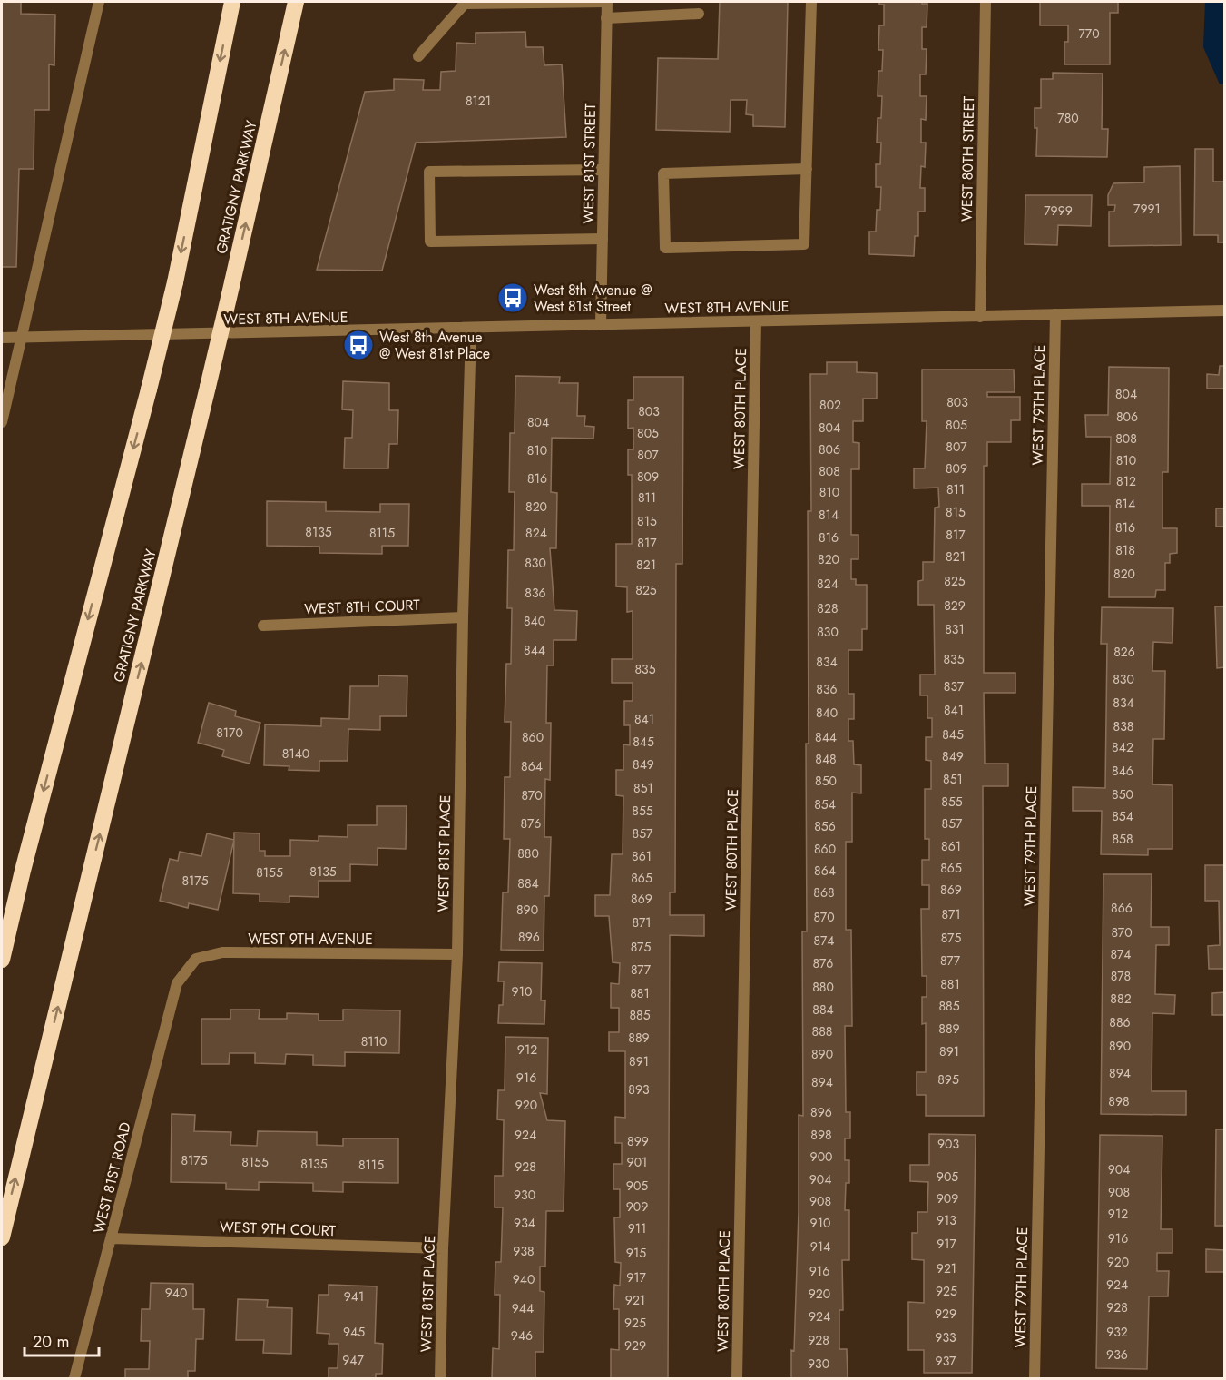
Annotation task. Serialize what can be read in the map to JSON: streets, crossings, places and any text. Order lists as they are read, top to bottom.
{
  "streets": {
    "highway": ["GRATIGNY PARKWAY"],
    "street": [
      "WEST 80TH STREET",
      "WEST 81ST STREET",
      "WEST 8TH AVENUE",
      "WEST 79TH PLACE",
      "WEST 80TH PLACE",
      "WEST 8TH COURT",
      "WEST 81ST PLACE",
      "WEST 9TH AVENUE",
      "WEST 81ST ROAD",
      "WEST 9TH COURT"
    ]
  },
  "crossings": [
    ["WEST 80TH STREET", "WEST 8TH AVENUE"],
    ["WEST 81ST STREET", "WEST 8TH AVENUE"],
    ["WEST 8TH AVENUE", "WEST 79TH PLACE"],
    ["WEST 8TH AVENUE", "WEST 80TH PLACE"],
    ["WEST 8TH AVENUE", "WEST 81ST PLACE"],
    ["WEST 8TH COURT", "WEST 81ST PLACE"],
    ["WEST 81ST PLACE", "WEST 9TH AVENUE"],
    ["WEST 81ST PLACE", "WEST 9TH COURT"],
    ["WEST 9TH AVENUE", "WEST 81ST ROAD"],
    ["WEST 81ST ROAD", "WEST 9TH COURT"]
  ],
  "places": {
    "bus stop": ["West 8th Avenue @ West 81st Street", "West 8th Avenue @ West 81st Place"]
  },
  "house_numbers": [
    "770",
    "8121",
    "780",
    "7991",
    "7999",
    "804",
    "803",
    "802",
    "803",
    "806",
    "804",
    "805",
    "804",
    "805",
    "808",
    "807",
    "806",
    "810",
    "807",
    "810",
    "809",
    "808",
    "809",
    "816",
    "812",
    "811",
    "810",
    "811",
    "814",
    "820",
    "815",
    "814",
    "815",
    "816",
    "8135",
    "8115",
    "824",
    "817",
    "816",
    "817",
    "818",
    "821",
    "820",
    "830",
    "821",
    "820",
    "825",
    "824",
    "825",
    "836",
    "829",
    "828",
    "840",
    "831",
    "830",
    "844",
    "826",
    "835",
    "834",
    "835",
    "830",
    "837",
    "836",
    "834",
    "841",
    "840",
    "841",
    "838",
    "8170",
    "845",
    "860",
    "844",
    "845",
    "842",
    "8140",
    "849",
    "848",
    "849",
    "864",
    "846",
    "851",
    "850",
    "851",
    "850",
    "870",
    "855",
    "854",
    "855",
    "854",
    "876",
    "857",
    "856",
    "857",
    "858",
    "861",
    "860",
    "880",
    "861",
    "865",
    "864",
    "8135",
    "8155",
    "865",
    "8175",
    "884",
    "869",
    "868",
    "869",
    "866",
    "890",
    "871",
    "870",
    "871",
    "870",
    "896",
    "875",
    "874",
    "875",
    "874",
    "877",
    "876",
    "877",
    "878",
    "881",
    "880",
    "910",
    "881",
    "882",
    "885",
    "884",
    "885",
    "886",
    "889",
    "888",
    "889",
    "8110",
    "890",
    "912",
    "891",
    "890",
    "891",
    "894",
    "916",
    "895",
    "894",
    "893",
    "898",
    "920",
    "896",
    "924",
    "898",
    "899",
    "903",
    "900",
    "8175",
    "8155",
    "901",
    "8135",
    "8115",
    "928",
    "904",
    "905",
    "904",
    "905",
    "908",
    "930",
    "909",
    "908",
    "909",
    "912",
    "913",
    "934",
    "910",
    "911",
    "916",
    "917",
    "914",
    "938",
    "915",
    "920",
    "921",
    "916",
    "917",
    "940",
    "924",
    "925",
    "940",
    "920",
    "941",
    "921",
    "928",
    "944",
    "929",
    "924",
    "925",
    "945",
    "932",
    "946",
    "933",
    "928",
    "929",
    "936",
    "947",
    "937",
    "930"
  ],
  "scale_bar": "20 m"
}
